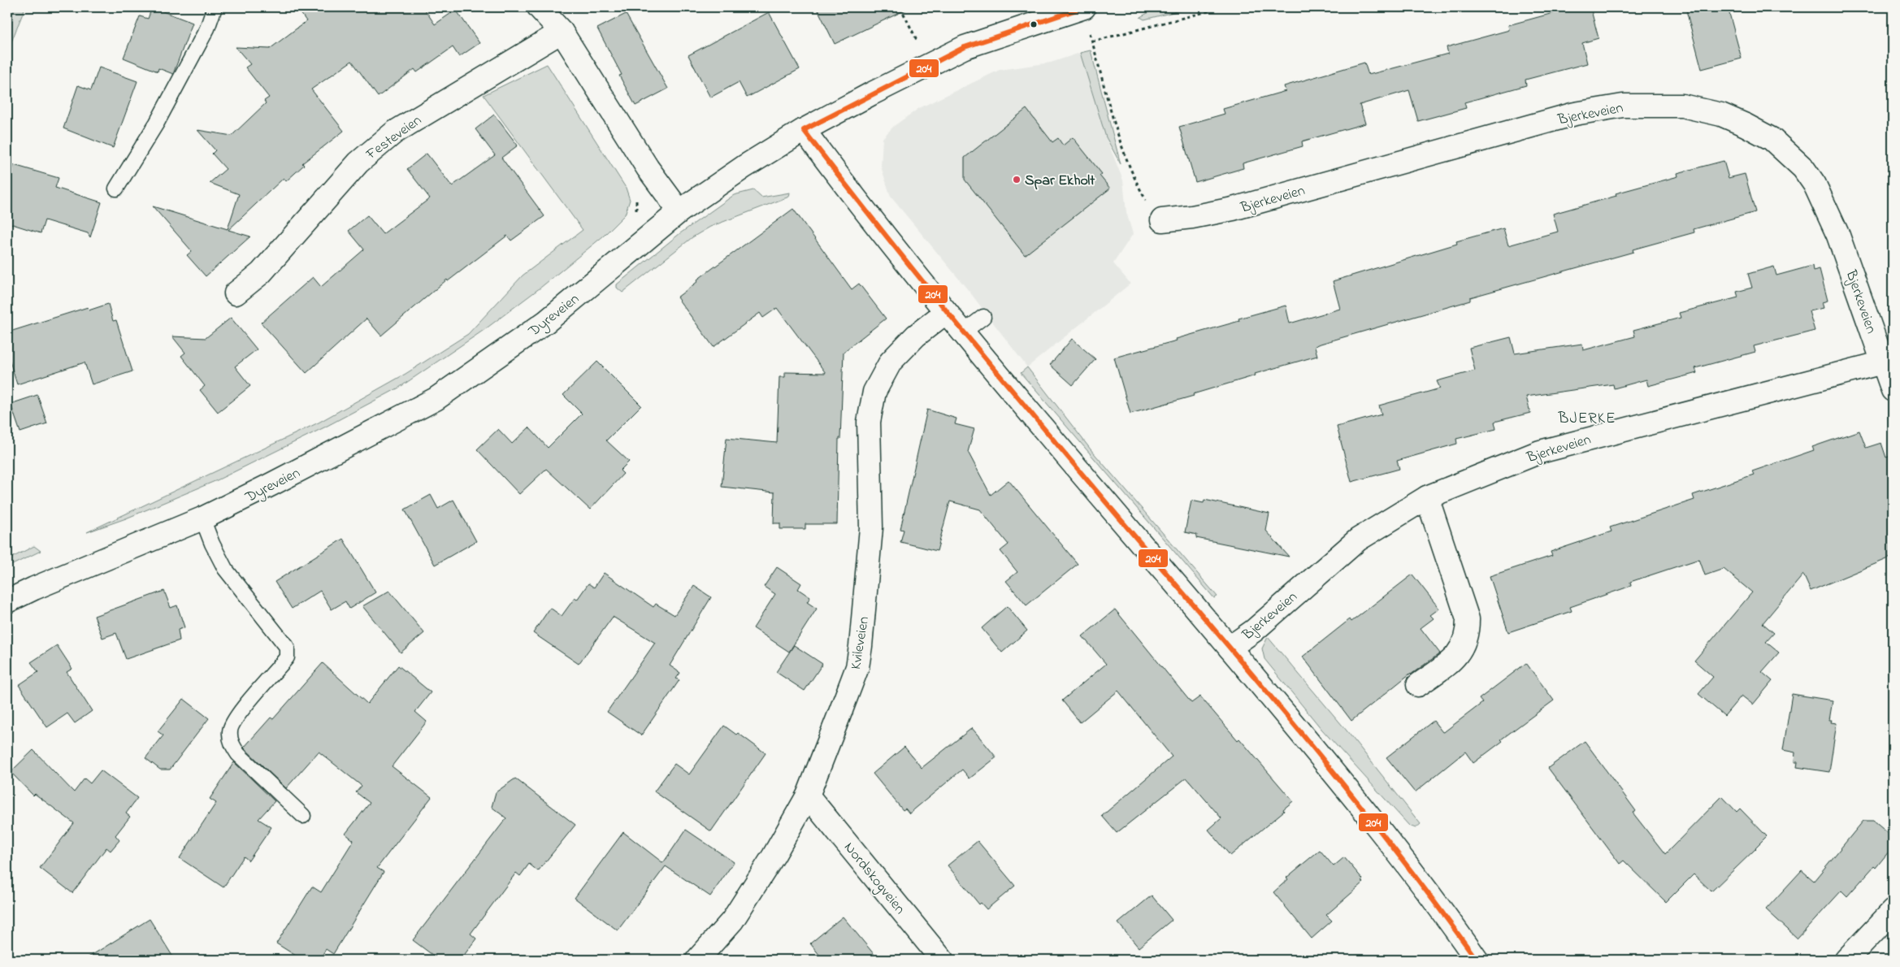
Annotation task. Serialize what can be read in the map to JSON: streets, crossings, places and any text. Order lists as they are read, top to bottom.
{
  "streets": {
    "street": [
      "Bjerkeveien",
      "Festeveien",
      "Dyreveien",
      "Kvileveien",
      "Nordskogveien"
    ]
  },
  "crossings": [
    ["Kvileveien", "Nordskogveien"]
  ],
  "districts": ["BJERKE"],
  "places": ["Spar Ekholt"],
  "lines": ["transit line 204"]
}
